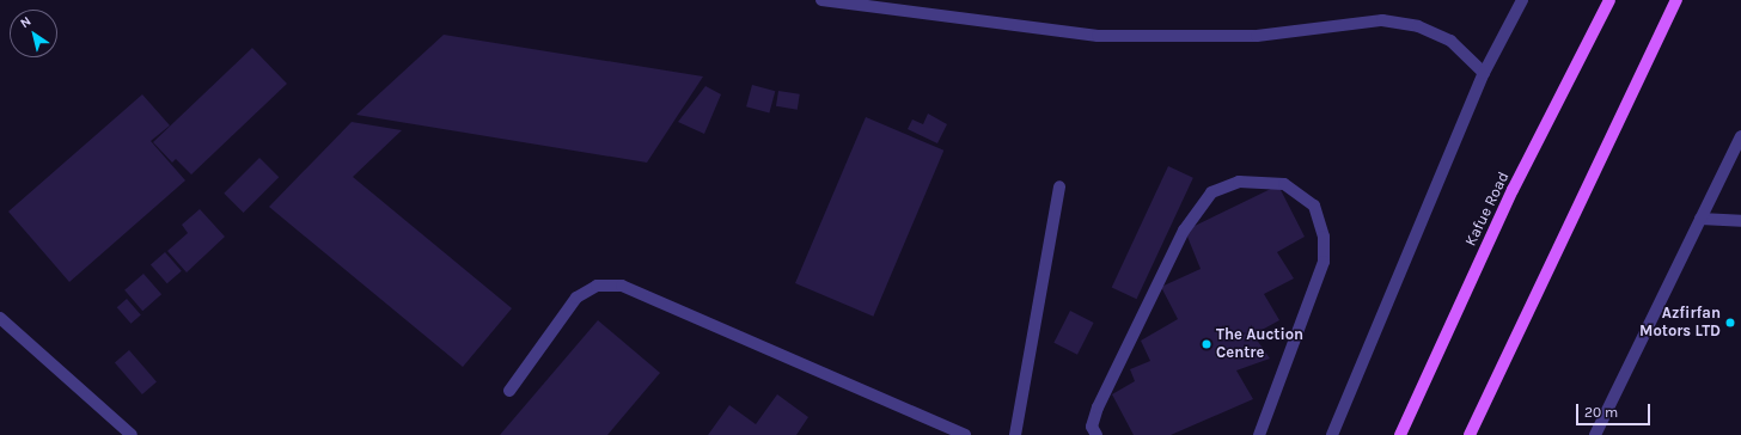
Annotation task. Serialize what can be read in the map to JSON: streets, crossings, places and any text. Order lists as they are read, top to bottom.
{
  "streets": {
    "main road": ["Kafue Road"]
  },
  "places": ["Azfirfan Motors LTD", "The Auction Centre"],
  "scale_bar": "20 m",
  "north": "top left"
}
